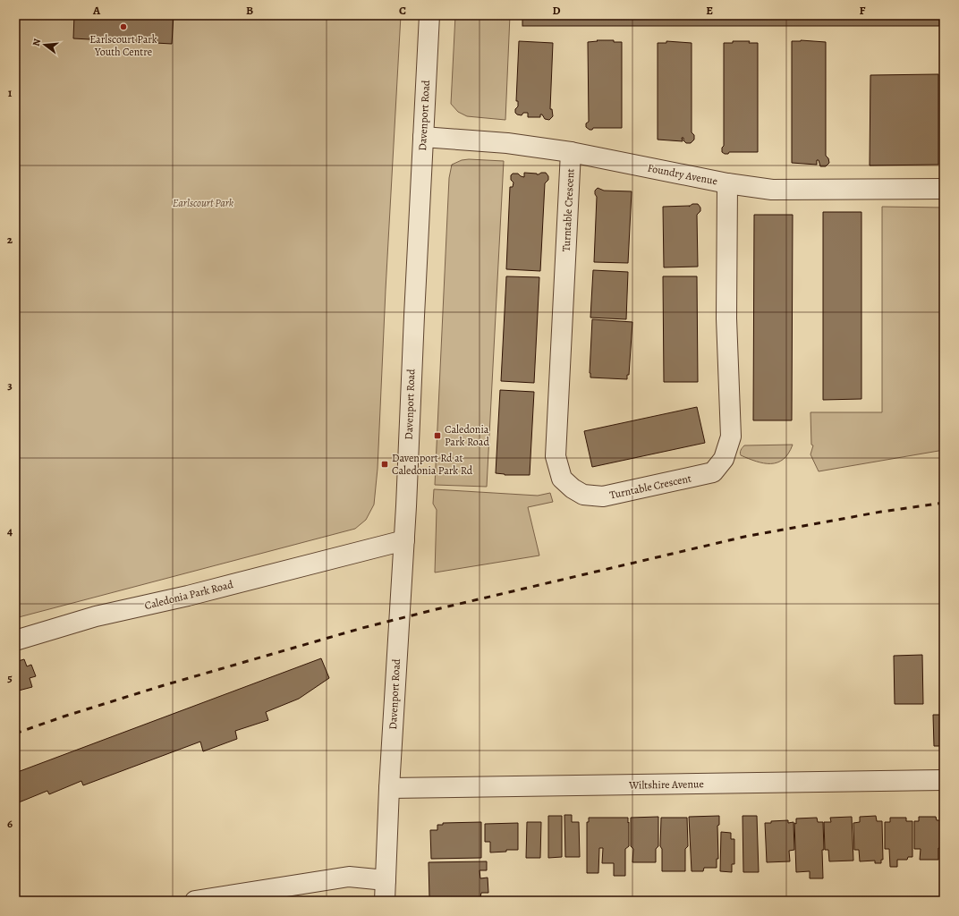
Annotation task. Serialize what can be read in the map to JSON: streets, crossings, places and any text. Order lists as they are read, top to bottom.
{
  "streets": {
    "street": [
      "Davenport Road",
      "Foundry Avenue",
      "Turntable Crescent",
      "Caledonia Park Road",
      "Wiltshire Avenue"
    ]
  },
  "crossings": [
    ["Davenport Road", "Foundry Avenue"],
    ["Davenport Road", "Caledonia Park Road"],
    ["Davenport Road", "Wiltshire Avenue"],
    ["Foundry Avenue", "Turntable Crescent"]
  ],
  "parks": ["Earlscourt Park"],
  "places": {
    "other": ["Earlscourt Park Youth Centre"],
    "transit": ["Caledonia Park Road", "Davenport Rd at Caledonia Park Rd"]
  },
  "north": "left",
  "grid": {
    "columns": [
      "A",
      "B",
      "C",
      "D",
      "E",
      "F"
    ],
    "rows": [
      "1",
      "2",
      "3",
      "4",
      "5",
      "6"
    ]
  }
}
